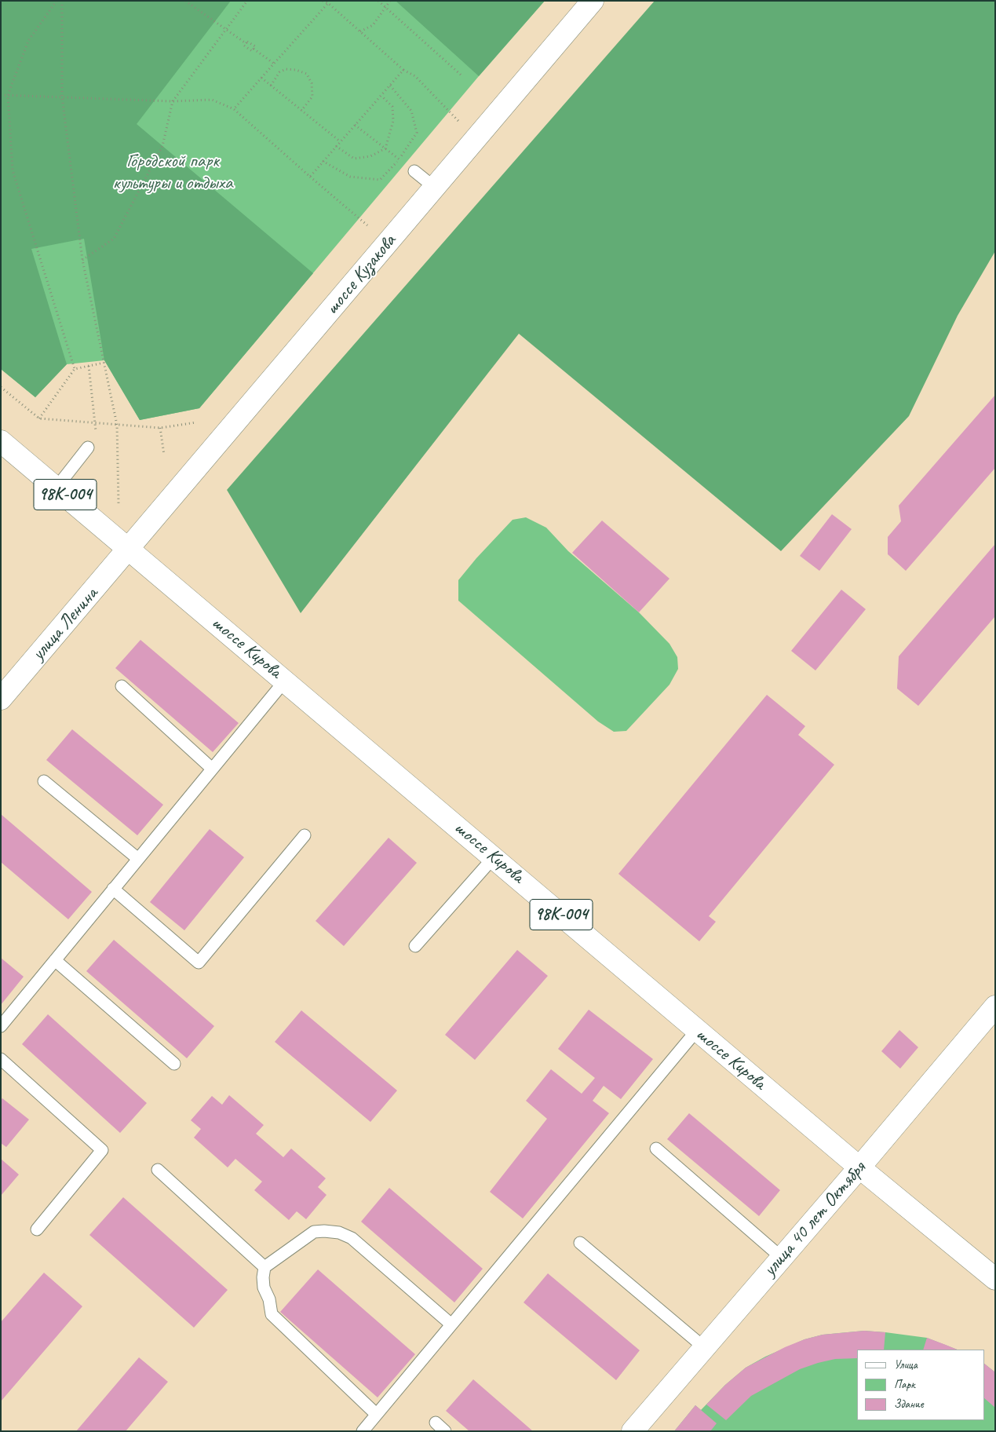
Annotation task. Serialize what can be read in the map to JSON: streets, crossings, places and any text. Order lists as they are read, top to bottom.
{
  "streets": {
    "main road": [
      "шоссе Кузакова",
      "98К-004",
      "улица Ленина",
      "шоссе Кирова",
      "улица 40 лет Октября"
    ]
  },
  "crossings": [
    ["шоссе Кузакова", "улица Ленина"],
    ["шоссе Кузакова", "шоссе Кирова"],
    ["улица Ленина", "шоссе Кирова"],
    ["шоссе Кирова", "улица 40 лет Октября"]
  ],
  "parks": ["Городской парк культуры и отдыха"],
  "legend": ["Улица", "Парк", "Здание"]
}
